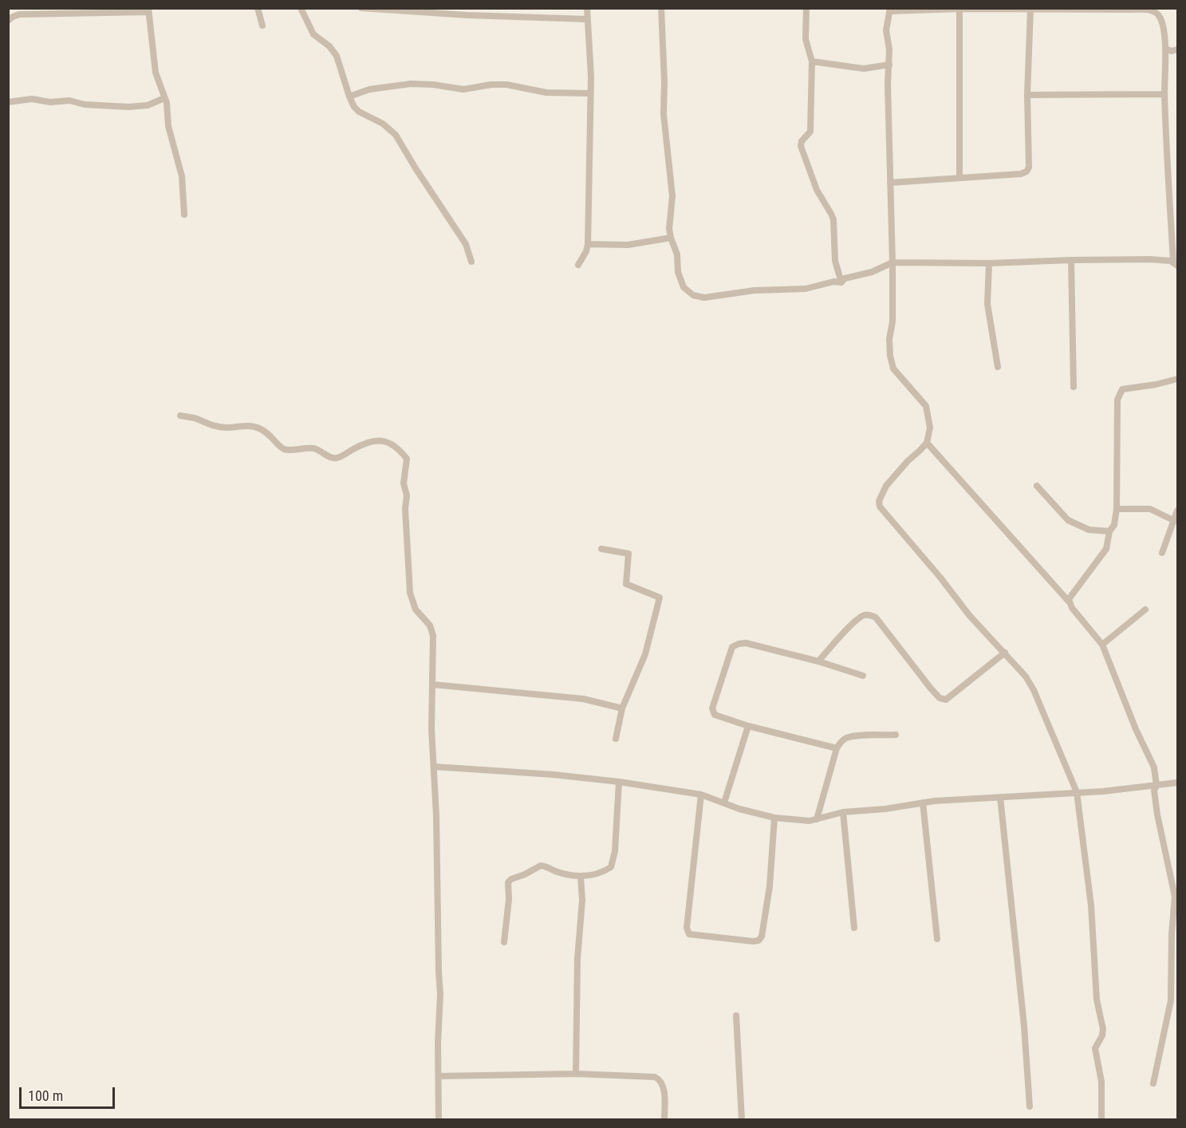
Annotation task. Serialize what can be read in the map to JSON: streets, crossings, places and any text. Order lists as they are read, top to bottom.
{
  "scale_bar": "100 m"
}
